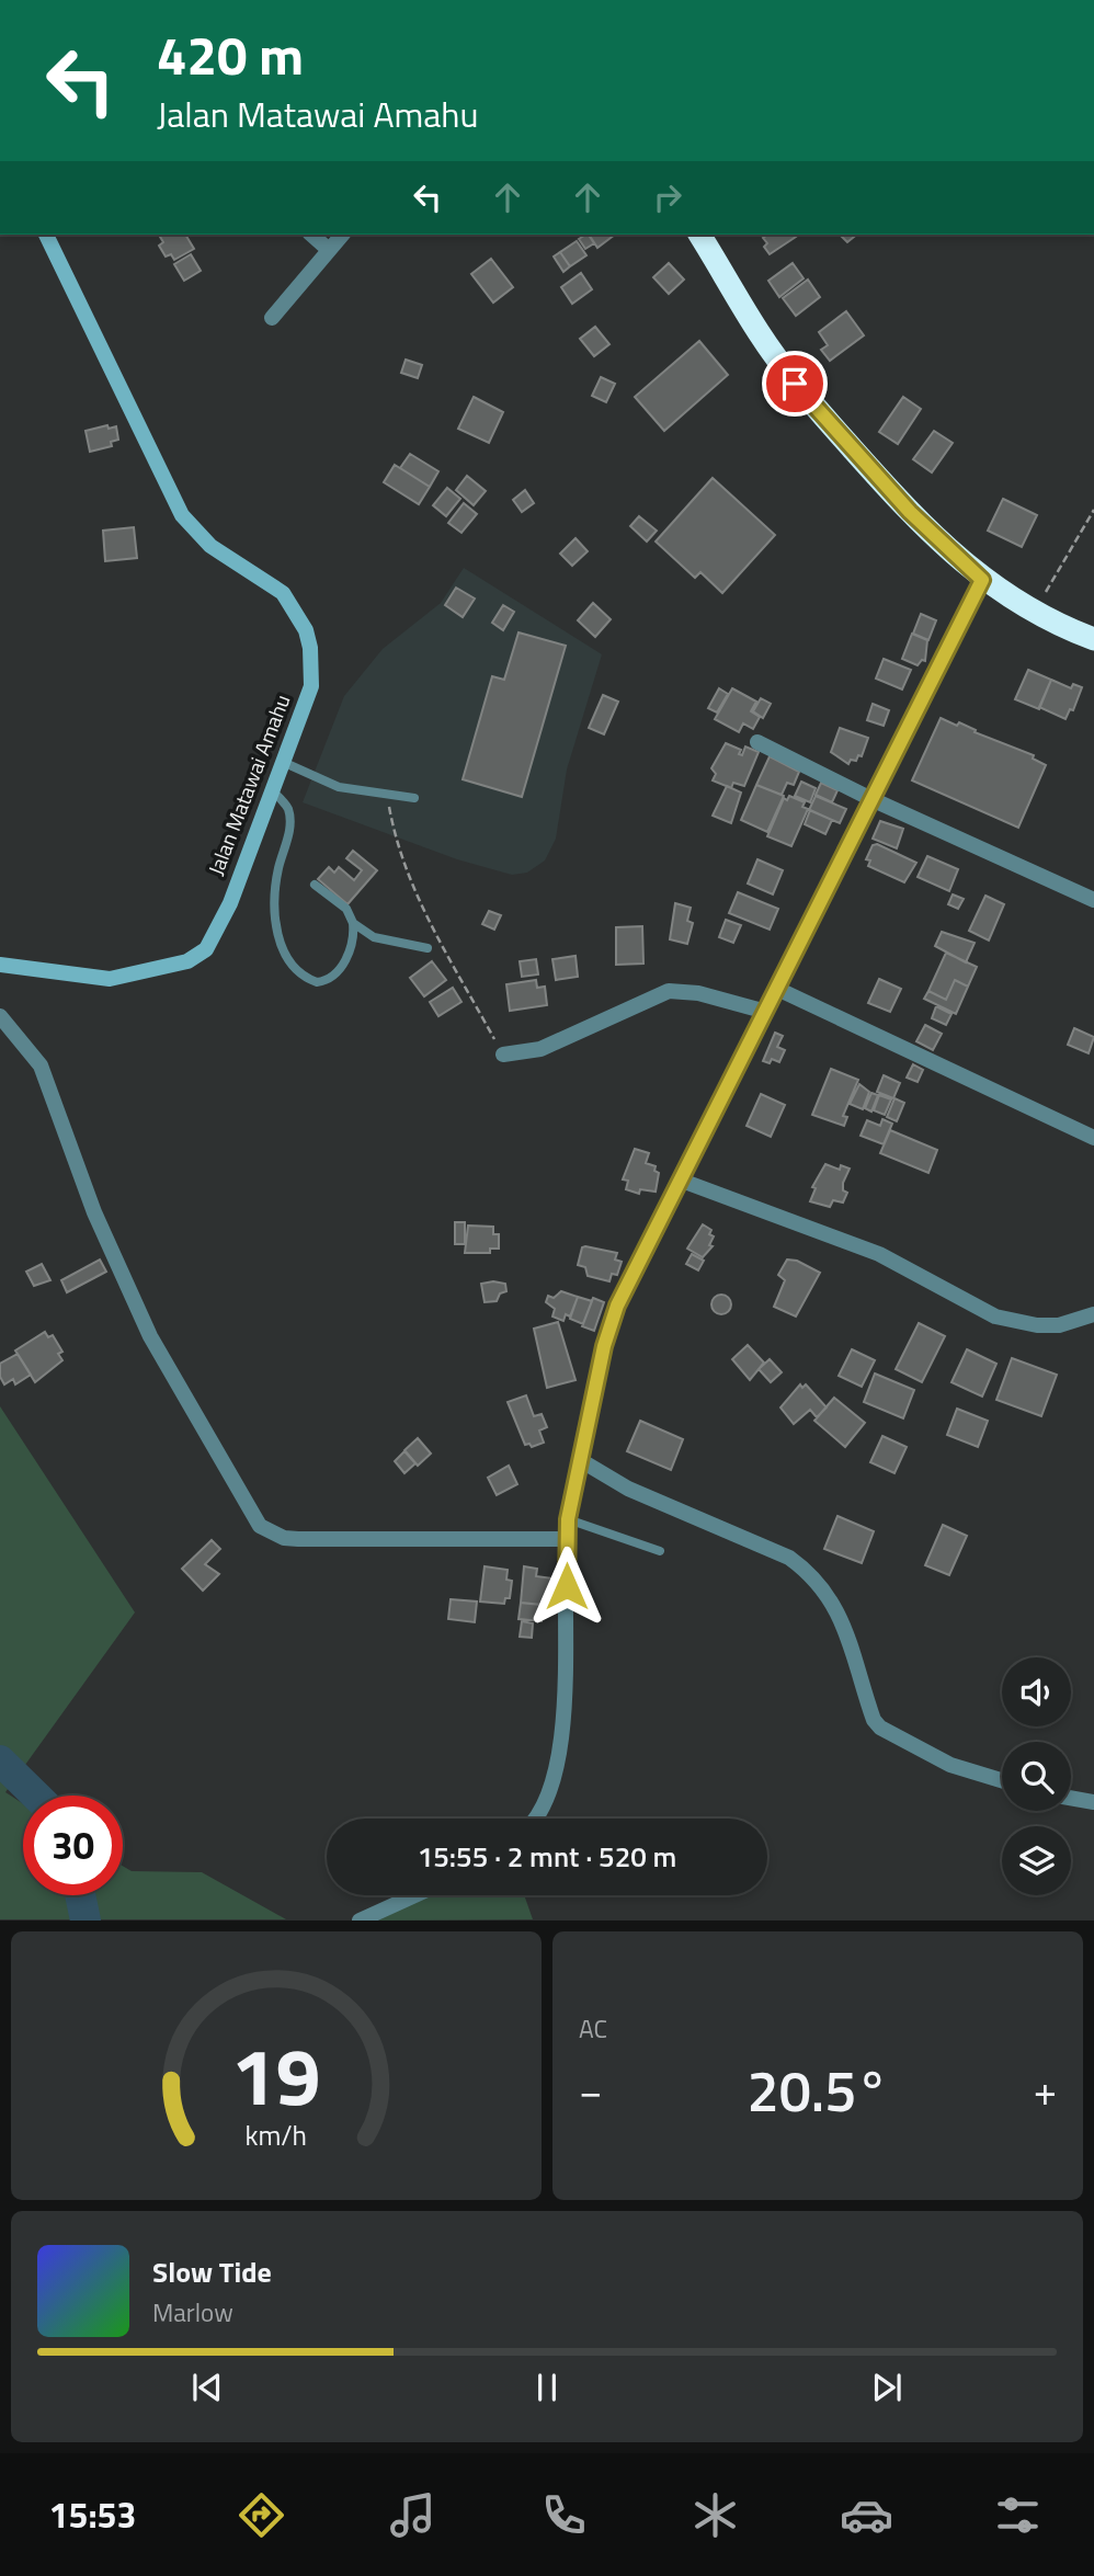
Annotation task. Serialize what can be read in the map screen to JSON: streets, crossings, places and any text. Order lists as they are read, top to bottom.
{
  "streets": {
    "main road": ["Jalan Matawai Amahu"]
  },
  "page": {
    "turn": ["420 m", "Jalan Matawai Amahu"],
    "limit": "30",
    "trip": "15:55 · 2 mnt · 520 m",
    "tile": "AC",
    "heat": ["−", "20.5°", "+"],
    "song": ["Slow Tide", "Marlow"],
    "tabs": "15:53",
    "gauge": ["19", "km/h"]
  }
}
